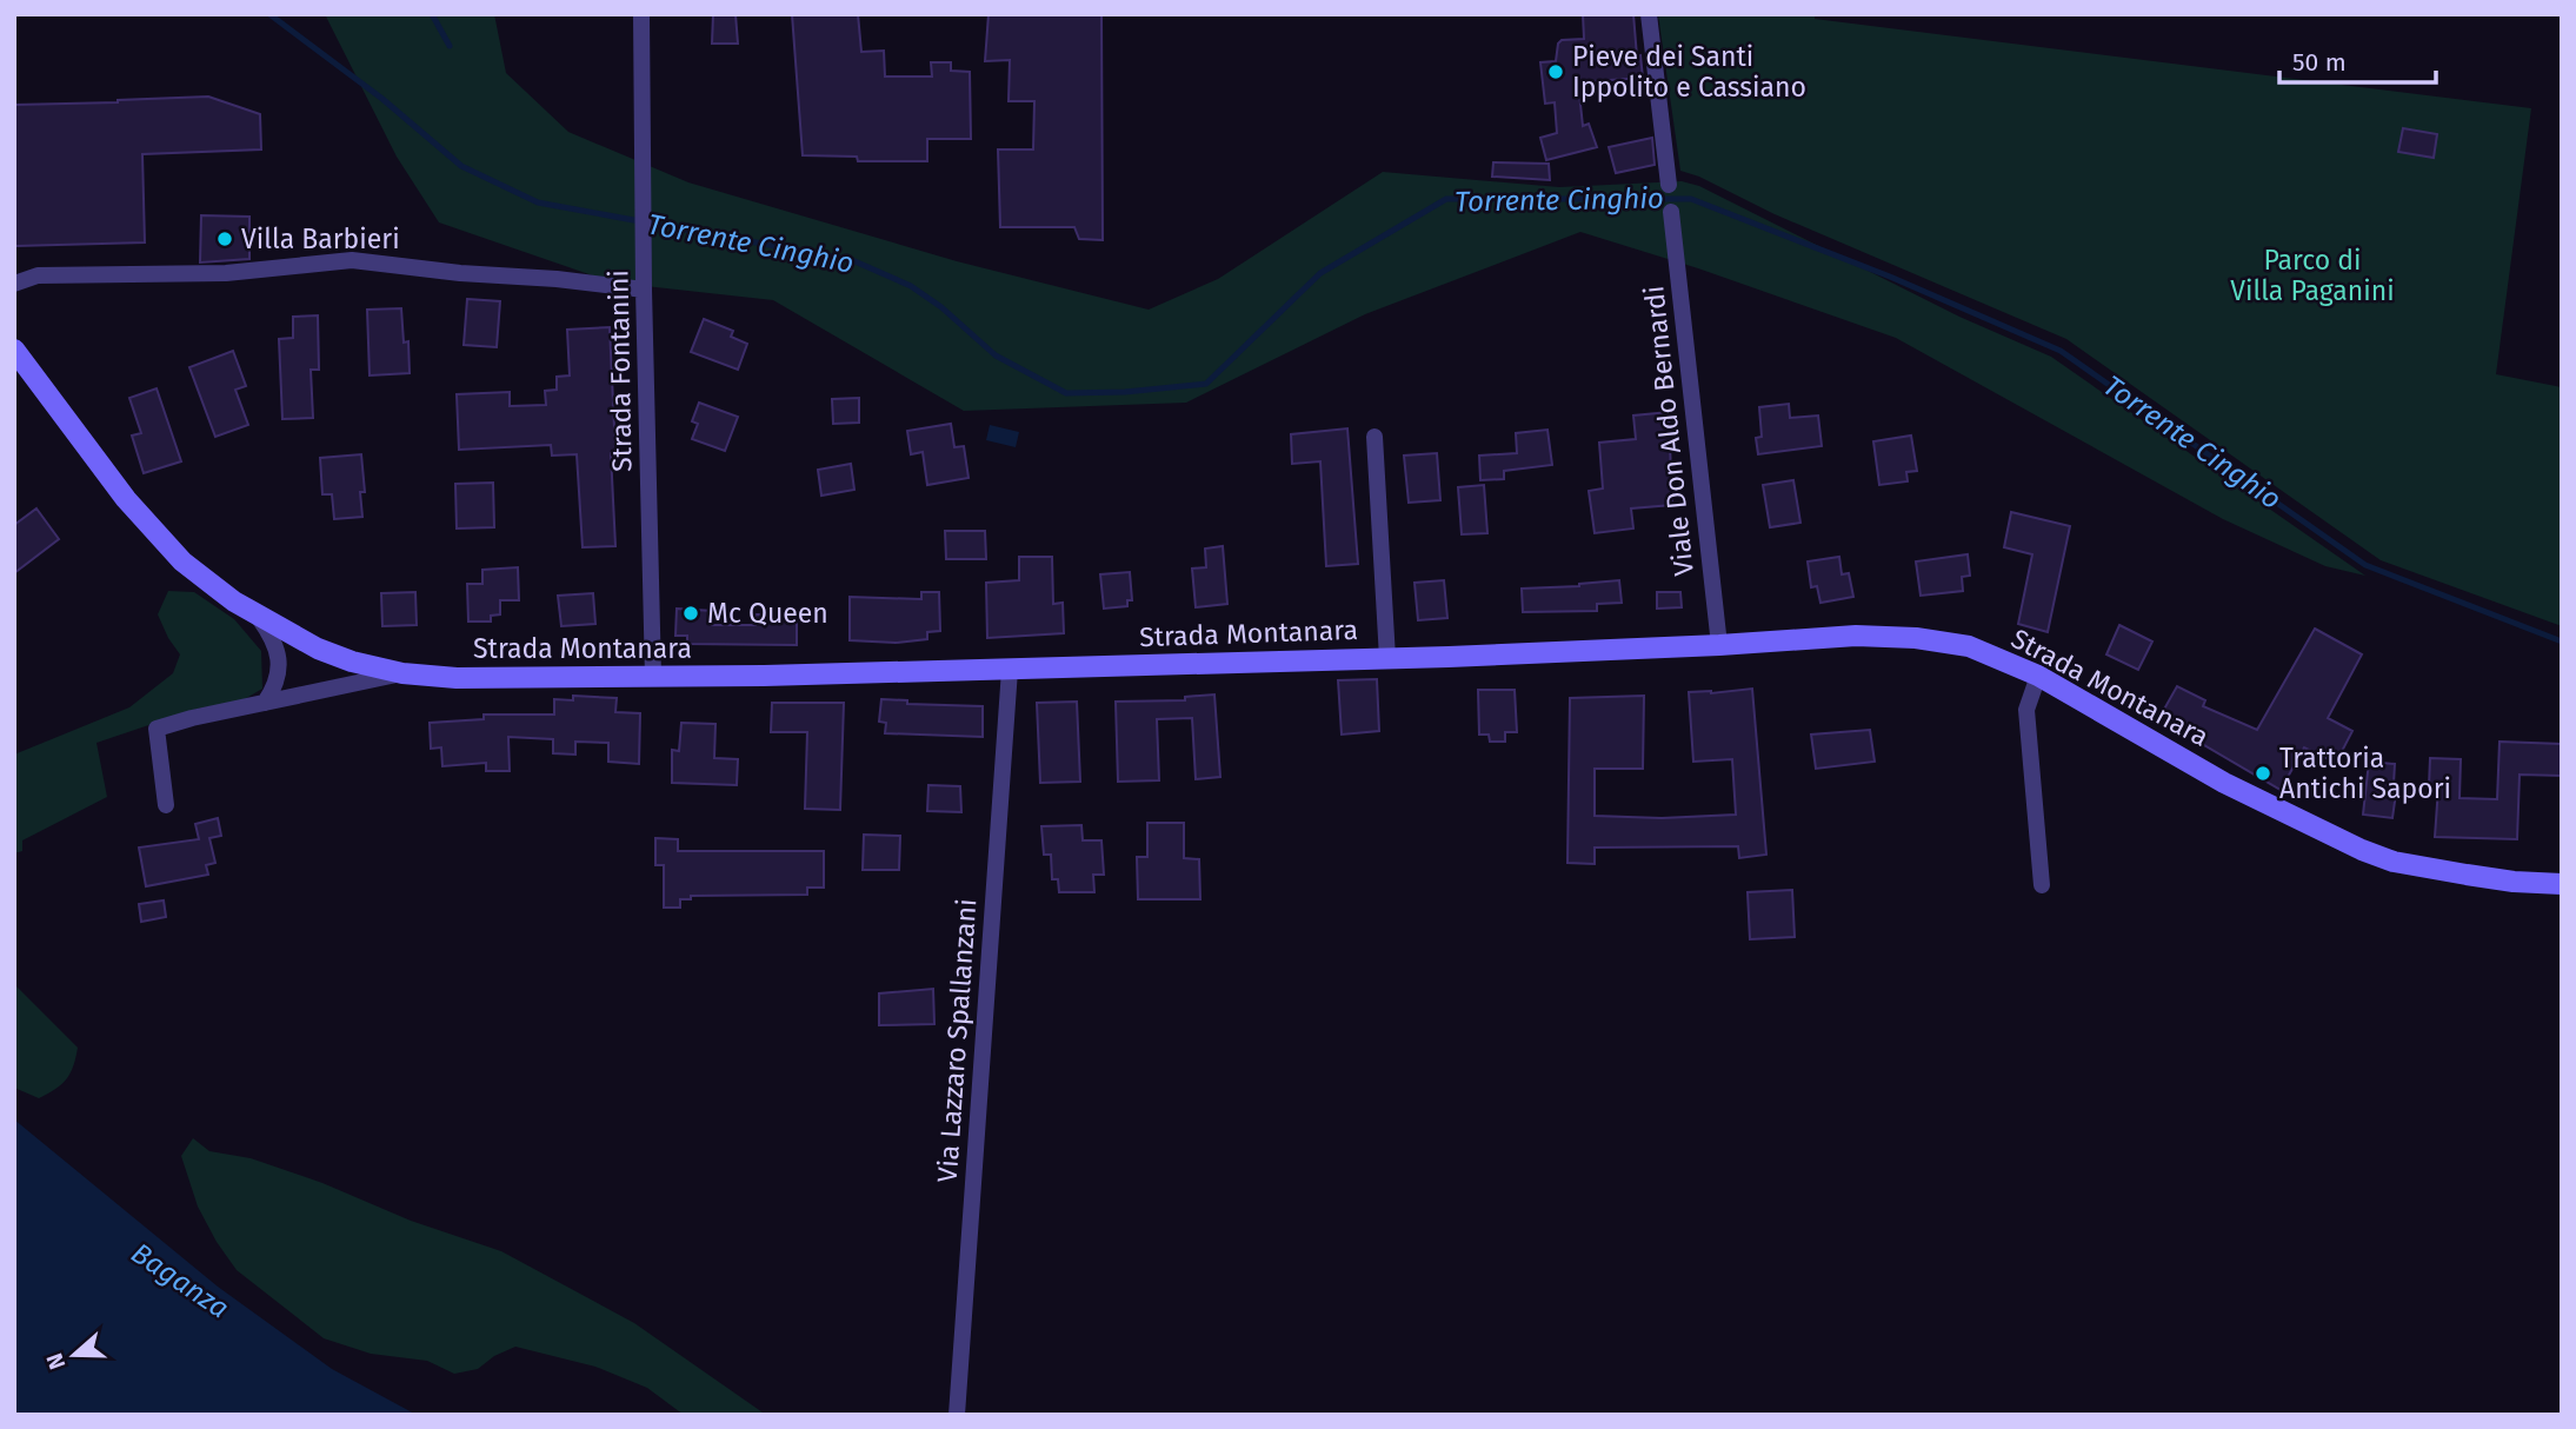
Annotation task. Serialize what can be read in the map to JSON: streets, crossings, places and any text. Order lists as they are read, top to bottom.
{
  "streets": {
    "main road": ["Strada Montanara"],
    "street": ["Strada Fontanini", "Viale Don Aldo Bernardi", "Via Lazzaro Spallanzani"]
  },
  "crossings": [
    ["Strada Fontanini", "Strada Montanara"],
    ["Viale Don Aldo Bernardi", "Strada Montanara"],
    ["Strada Montanara", "Via Lazzaro Spallanzani"]
  ],
  "water": ["Torrente Cinghio", "Baganza"],
  "parks": ["Parco di Villa Paganini"],
  "places": [
    "Pieve dei Santi Ippolito e Cassiano",
    "Villa Barbieri",
    "Mc Queen",
    "Trattoria Antichi Sapori"
  ],
  "scale_bar": "50 m",
  "north": "left"
}
